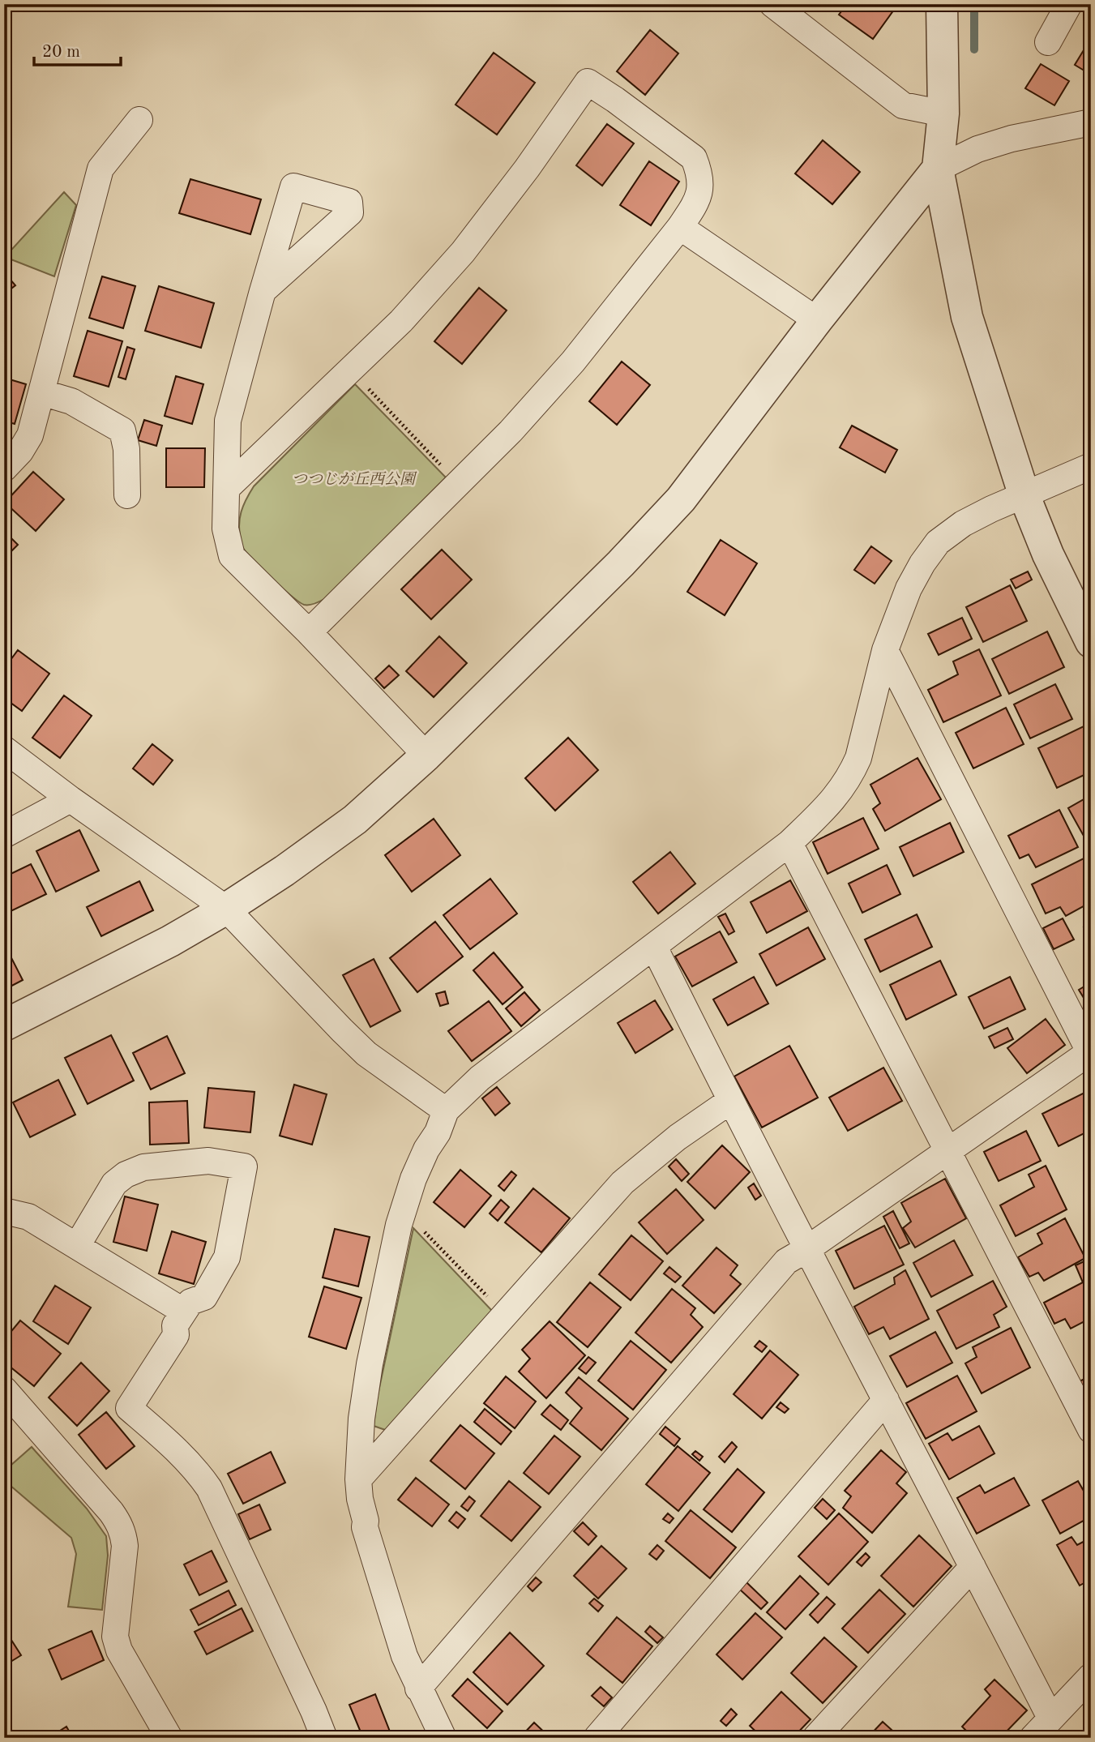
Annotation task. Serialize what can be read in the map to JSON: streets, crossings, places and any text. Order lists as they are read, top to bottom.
{
  "parks": ["つつじが丘西公園"],
  "scale_bar": "20 m"
}
